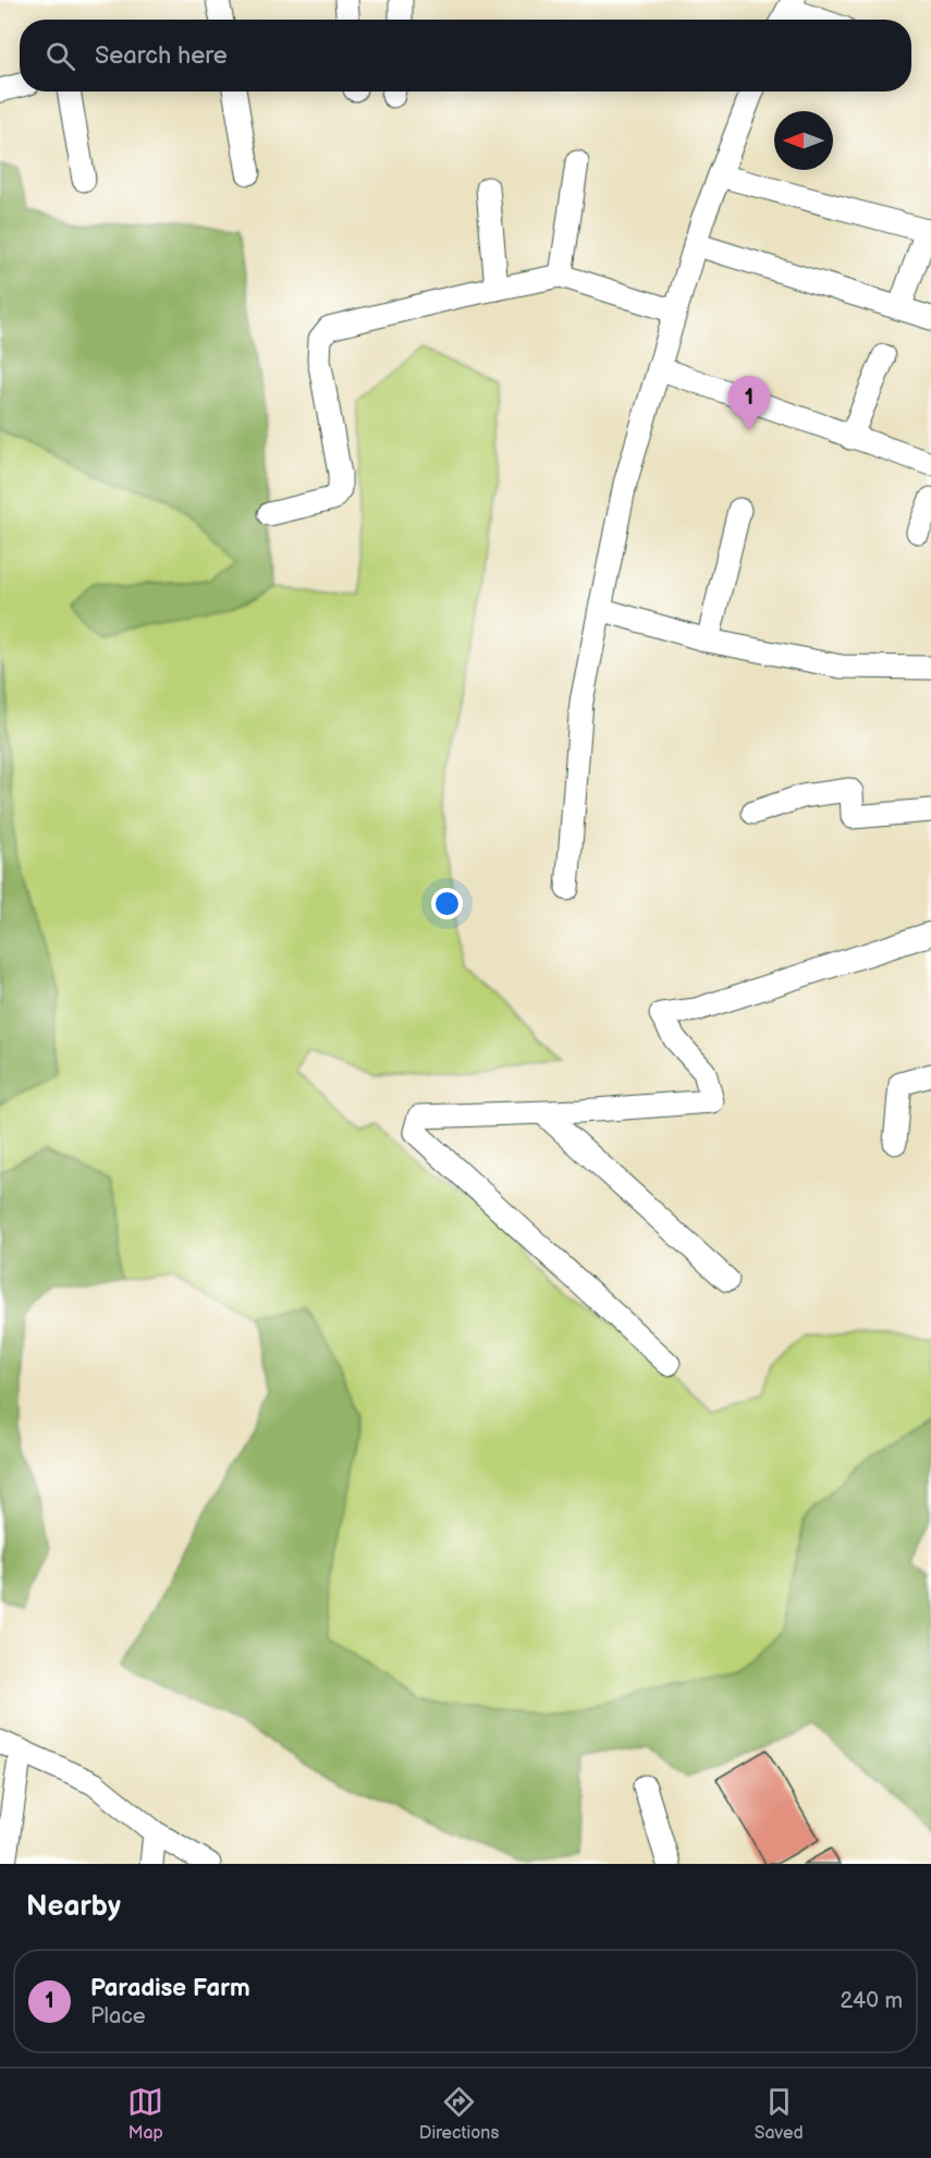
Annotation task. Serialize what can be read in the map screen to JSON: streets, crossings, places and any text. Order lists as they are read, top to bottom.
{
  "north": "left",
  "page": {
    "search": "Search here",
    "pins": "1",
    "heading": "Nearby",
    "list": [
      {
        "mark": "1",
        "name": "Paradise Farm",
        "note": "Place",
        "value": "240 m"
      }
    ],
    "nav": ["Map", "Directions", "Saved"]
  }
}
